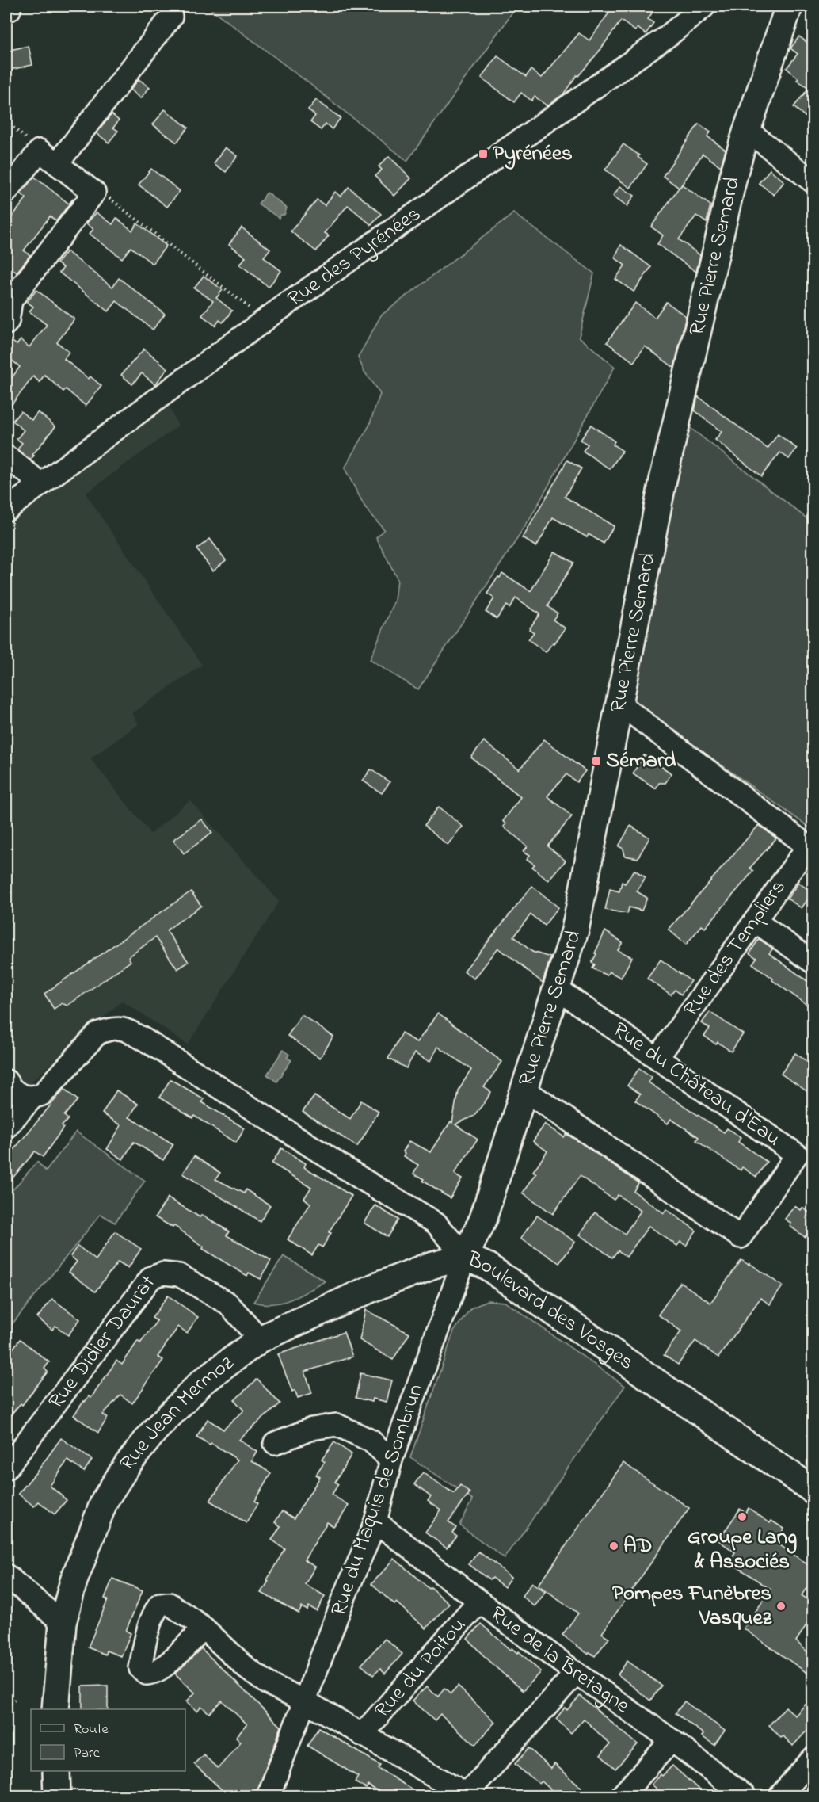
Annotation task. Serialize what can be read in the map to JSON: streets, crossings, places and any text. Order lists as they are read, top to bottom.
{
  "streets": {
    "main road": ["Rue Pierre Semard", "Boulevard des Vosges", "Rue Jean Mermoz"],
    "street": [
      "Rue des Pyrénées",
      "Rue des Templiers",
      "Rue du Château d'Eau",
      "Rue Didier Daurat",
      "Rue du Maquis de Sombrun",
      "Rue de la Bretagne",
      "Rue du Poitou"
    ]
  },
  "crossings": [
    ["Rue Pierre Semard", "Rue des Templiers"],
    ["Rue Pierre Semard", "Rue du Château d'Eau"],
    ["Rue Pierre Semard", "Boulevard des Vosges"],
    ["Rue Pierre Semard", "Rue Jean Mermoz"],
    ["Rue Pierre Semard", "Rue du Maquis de Sombrun"],
    ["Rue des Templiers", "Rue du Château d'Eau"],
    ["Boulevard des Vosges", "Rue Jean Mermoz"],
    ["Boulevard des Vosges", "Rue du Maquis de Sombrun"],
    ["Rue Didier Daurat", "Rue Jean Mermoz"],
    ["Rue Jean Mermoz", "Rue du Maquis de Sombrun"],
    ["Rue du Maquis de Sombrun", "Rue de la Bretagne"],
    ["Rue de la Bretagne", "Rue du Poitou"]
  ],
  "places": {
    "transit": ["Pyrénées", "Sémard"],
    "other": ["Groupe Lang & Associés", "AD", "Pompes Funèbres Vasquez"]
  },
  "legend": ["Route", "Parc"]
}
